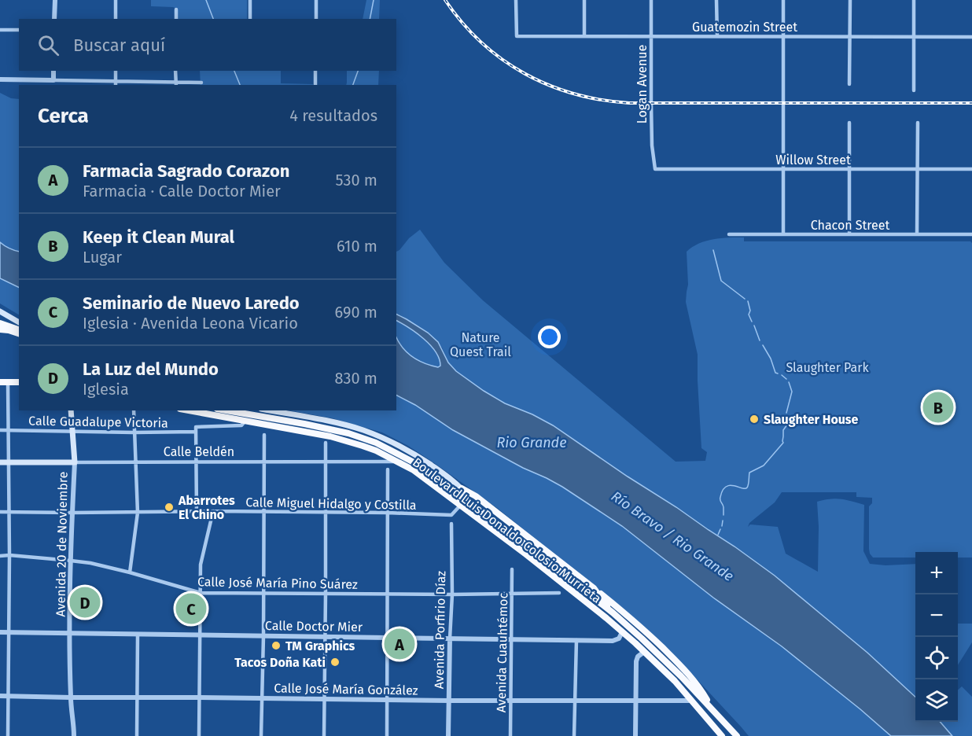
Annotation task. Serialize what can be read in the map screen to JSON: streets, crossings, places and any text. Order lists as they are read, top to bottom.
{
  "streets": {
    "highway": ["Boulevard Luis Donaldo Colosio Murrieta"],
    "main road": ["Calle Beldén", "Avenida 20 de Noviembre"],
    "street": [
      "Guatemozin Street",
      "Logan Avenue",
      "Willow Street",
      "Chacon Street",
      "Calle Guadalupe Victoria",
      "Calle Miguel Hidalgo y Costilla",
      "Calle José María Pino Suárez",
      "Calle Doctor Mier",
      "Avenida Porfirio Díaz",
      "Avenida Cuauhtémoc",
      "Calle José María González"
    ]
  },
  "crossings": [
    ["Guatemozin Street", "Logan Avenue"],
    ["Logan Avenue", "Willow Street"],
    ["Calle Guadalupe Victoria", "Boulevard Luis Donaldo Colosio Murrieta"],
    ["Calle Guadalupe Victoria", "Avenida 20 de Noviembre"],
    ["Calle Beldén", "Boulevard Luis Donaldo Colosio Murrieta"],
    ["Calle Beldén", "Avenida 20 de Noviembre"],
    ["Calle Miguel Hidalgo y Costilla", "Boulevard Luis Donaldo Colosio Murrieta"],
    ["Calle Miguel Hidalgo y Costilla", "Avenida 20 de Noviembre"],
    ["Boulevard Luis Donaldo Colosio Murrieta", "Calle Doctor Mier"],
    ["Boulevard Luis Donaldo Colosio Murrieta", "Calle José María González"],
    ["Avenida 20 de Noviembre", "Calle José María Pino Suárez"],
    ["Avenida 20 de Noviembre", "Calle Doctor Mier"],
    ["Avenida 20 de Noviembre", "Calle José María González"],
    ["Calle José María Pino Suárez", "Avenida Porfirio Díaz"],
    ["Calle José María Pino Suárez", "Avenida Cuauhtémoc"],
    ["Calle Doctor Mier", "Avenida Porfirio Díaz"],
    ["Calle Doctor Mier", "Avenida Cuauhtémoc"],
    ["Avenida Porfirio Díaz", "Calle José María González"],
    ["Avenida Cuauhtémoc", "Calle José María González"]
  ],
  "water": ["Rio Grande", "Río Bravo / Rio Grande"],
  "parks": ["Nature Quest Trail", "Slaughter Park"],
  "places": [
    "Slaughter House",
    "Abarrotes El Chino",
    "TM Graphics",
    "Tacos Doña Kati"
  ],
  "page": {
    "search": "Buscar aquí",
    "heading": ["Cerca", "4 resultados"],
    "list": [
      {
        "mark": "A",
        "name": "Farmacia Sagrado Corazon",
        "note": "Farmacia · Calle Doctor Mier",
        "value": "530 m"
      },
      {
        "mark": "B",
        "name": "Keep it Clean Mural",
        "note": "Lugar",
        "value": "610 m"
      },
      {
        "mark": "C",
        "name": "Seminario de Nuevo Laredo",
        "note": "Iglesia · Avenida Leona Vicario",
        "value": "690 m"
      },
      {
        "mark": "D",
        "name": "La Luz del Mundo",
        "note": "Iglesia",
        "value": "830 m"
      }
    ],
    "pins": [
      "B",
      "D",
      "C",
      "A"
    ],
    "map_buttons": ["+", "−"]
  }
}
